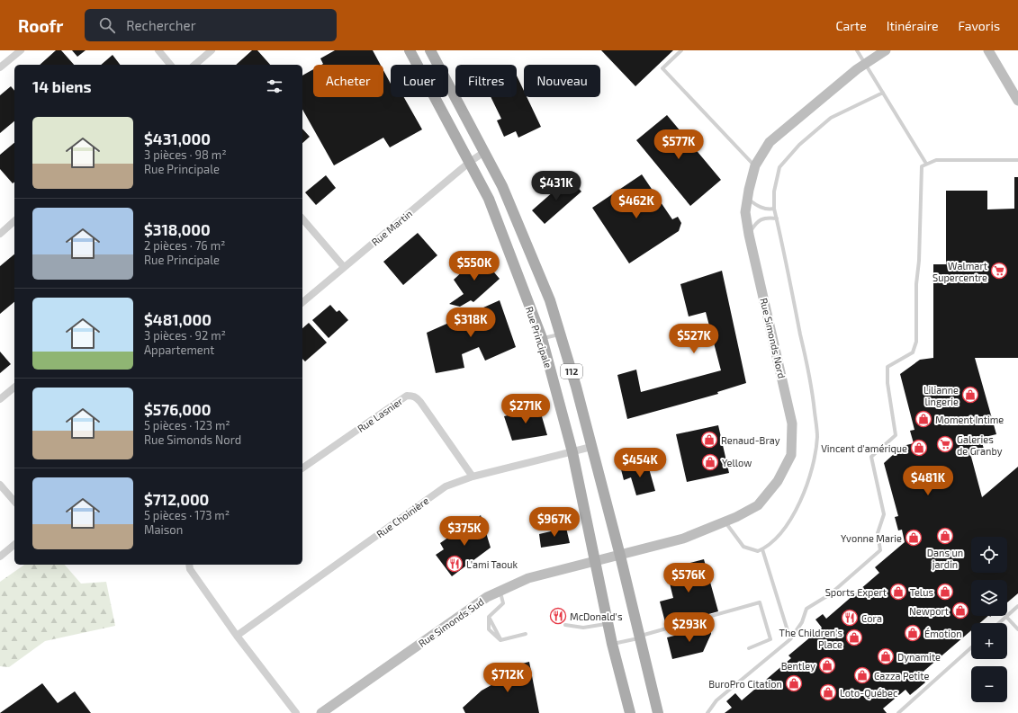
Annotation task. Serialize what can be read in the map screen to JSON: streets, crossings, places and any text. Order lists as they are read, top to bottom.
{
  "streets": {
    "main road": ["Rue Principale", "112"],
    "street": [
      "Rue Martin",
      "Rue Simonds Nord",
      "Rue Lasnier",
      "Rue Choinière",
      "Rue Simonds Sud"
    ]
  },
  "crossings": [
    ["Rue Martin", "Rue Principale"],
    ["Rue Principale", "Rue Simonds Nord"],
    ["Rue Principale", "Rue Choinière"],
    ["Rue Principale", "Rue Simonds Sud"],
    ["Rue Simonds Nord", "Rue Simonds Sud"],
    ["Rue Lasnier", "Rue Choinière"]
  ],
  "places": {
    "supermarket": ["Walmart Supercentre", "Galeries de Granby"],
    "shop": [
      "Lilianne lingerie",
      "Moment Intime",
      "Renaud-Bray",
      "Vincent d'amérique",
      "Yellow",
      "Dans un jardin",
      "Yvonne Marie",
      "Sports Expert",
      "Telus",
      "Newport",
      "Émotion",
      "The Children's Place",
      "Dynamite",
      "Bentley",
      "Cazza Petite",
      "BuroPro Citation",
      "Loto-Québec"
    ],
    "restaurant": ["L'ami Taouk", "McDonald's", "Cora"]
  },
  "page": {
    "header": "Roofr",
    "search": "Rechercher",
    "nav": ["Carte", "Itinéraire", "Favoris"],
    "chip": [
      "Acheter",
      "Louer",
      "Filtres",
      "Nouveau"
    ],
    "heading": "14 biens",
    "list": [
      {
        "name": "$431,000",
        "note": "3 pièces · 98 m² · Rue Principale"
      },
      {
        "name": "$318,000",
        "note": "2 pièces · 76 m² · Rue Principale"
      },
      {
        "name": "$481,000",
        "note": "3 pièces · 92 m² · Appartement"
      },
      {
        "name": "$576,000",
        "note": "5 pièces · 123 m² · Rue Simonds Nord"
      },
      {
        "name": "$712,000",
        "note": "5 pièces · 173 m² · Maison"
      }
    ],
    "price": [
      "$577K",
      "$431K",
      "$462K",
      "$550K",
      "$318K",
      "$527K",
      "$271K",
      "$454K",
      "$481K",
      "$967K",
      "$375K",
      "$576K",
      "$293K",
      "$712K"
    ],
    "map_buttons": ["+", "−"]
  }
}
